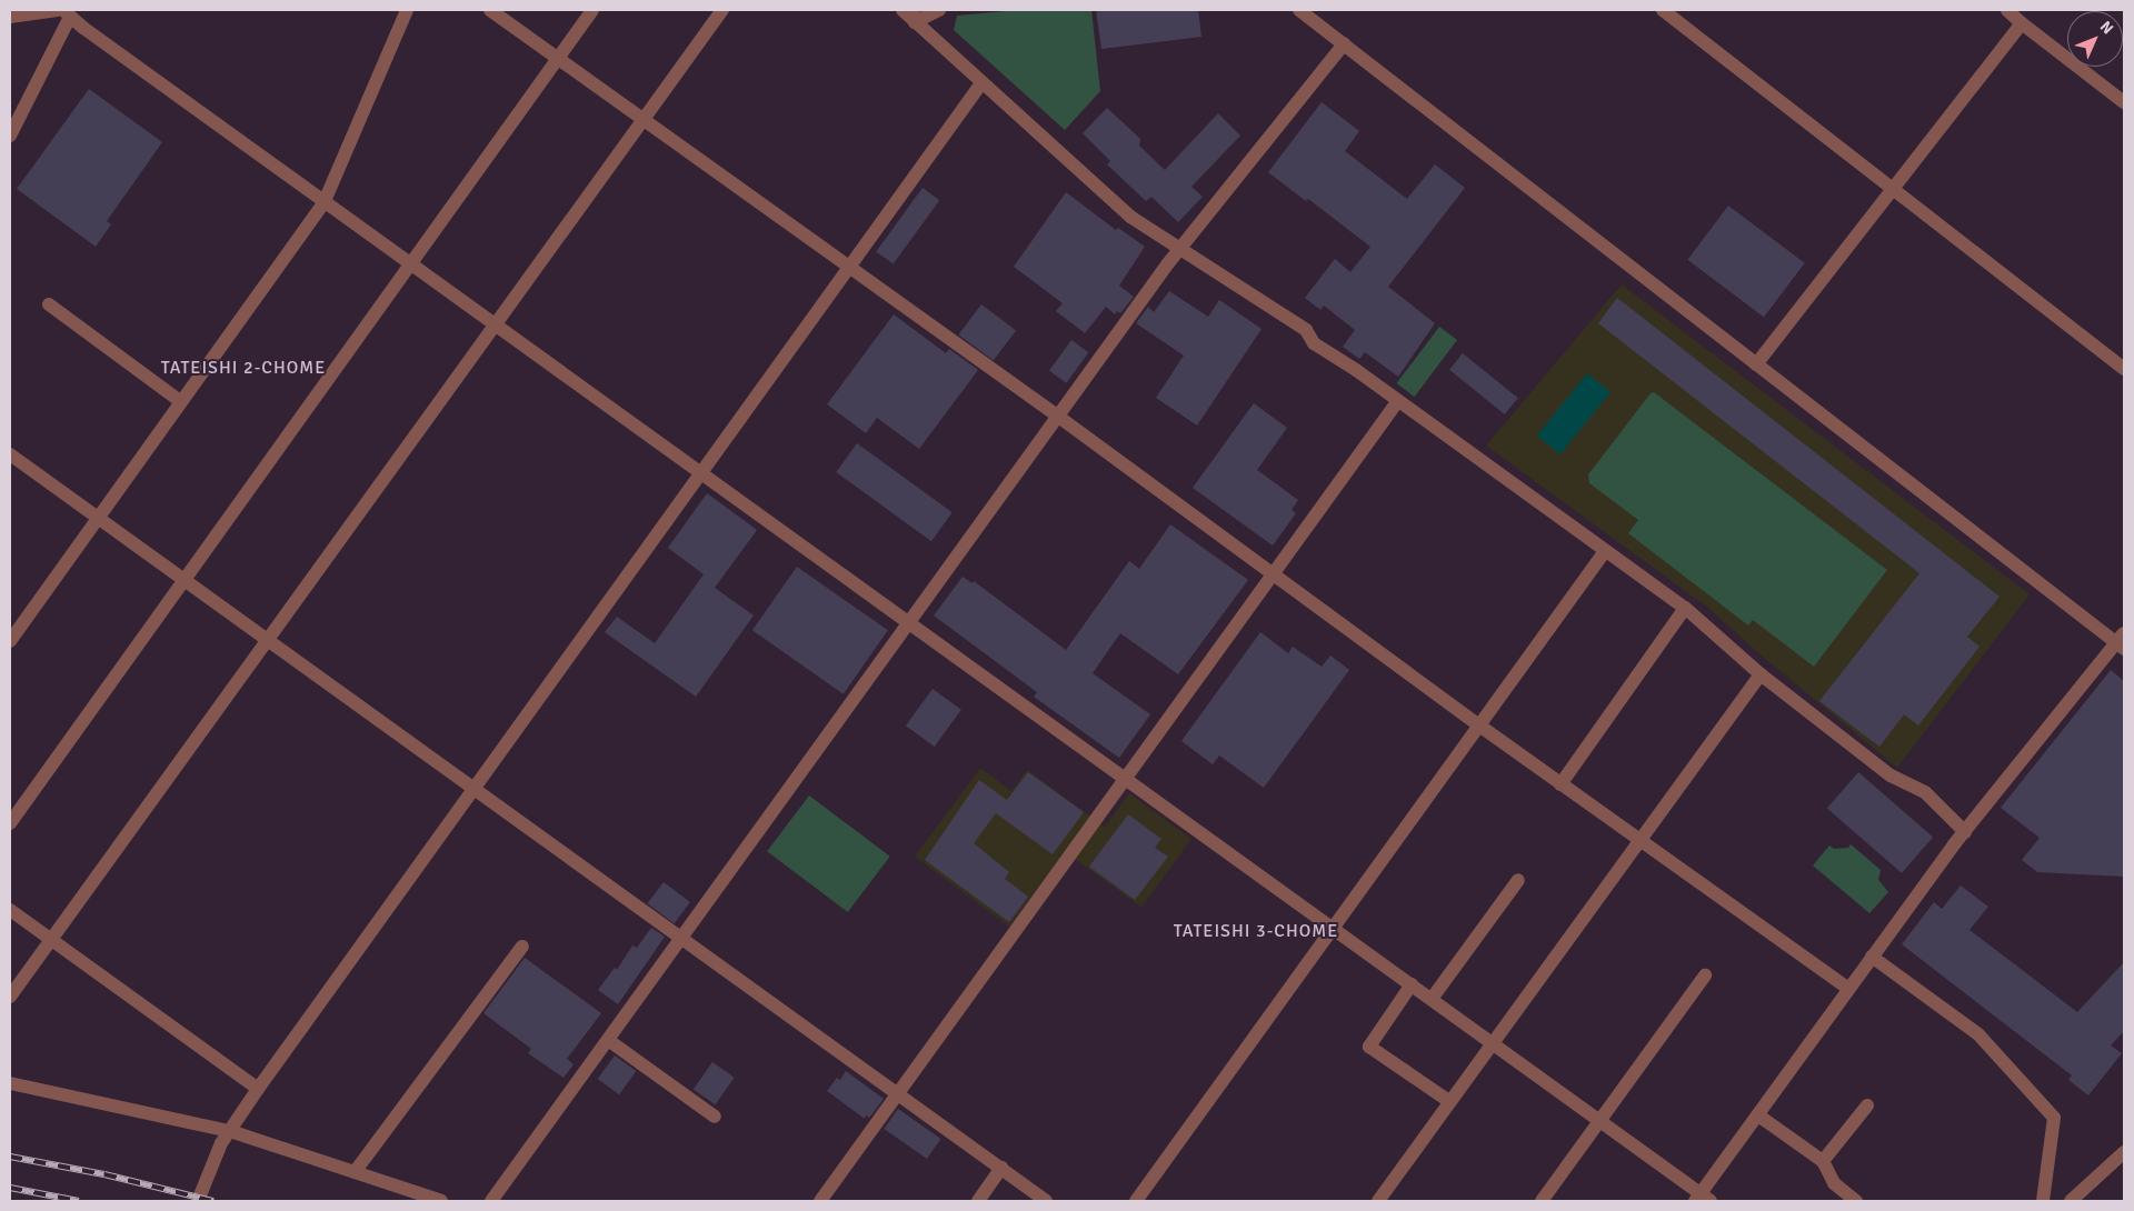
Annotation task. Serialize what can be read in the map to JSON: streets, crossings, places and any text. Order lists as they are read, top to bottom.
{
  "districts": ["TATEISHI 2-CHOME", "TATEISHI 3-CHOME"],
  "north": "top right"
}
